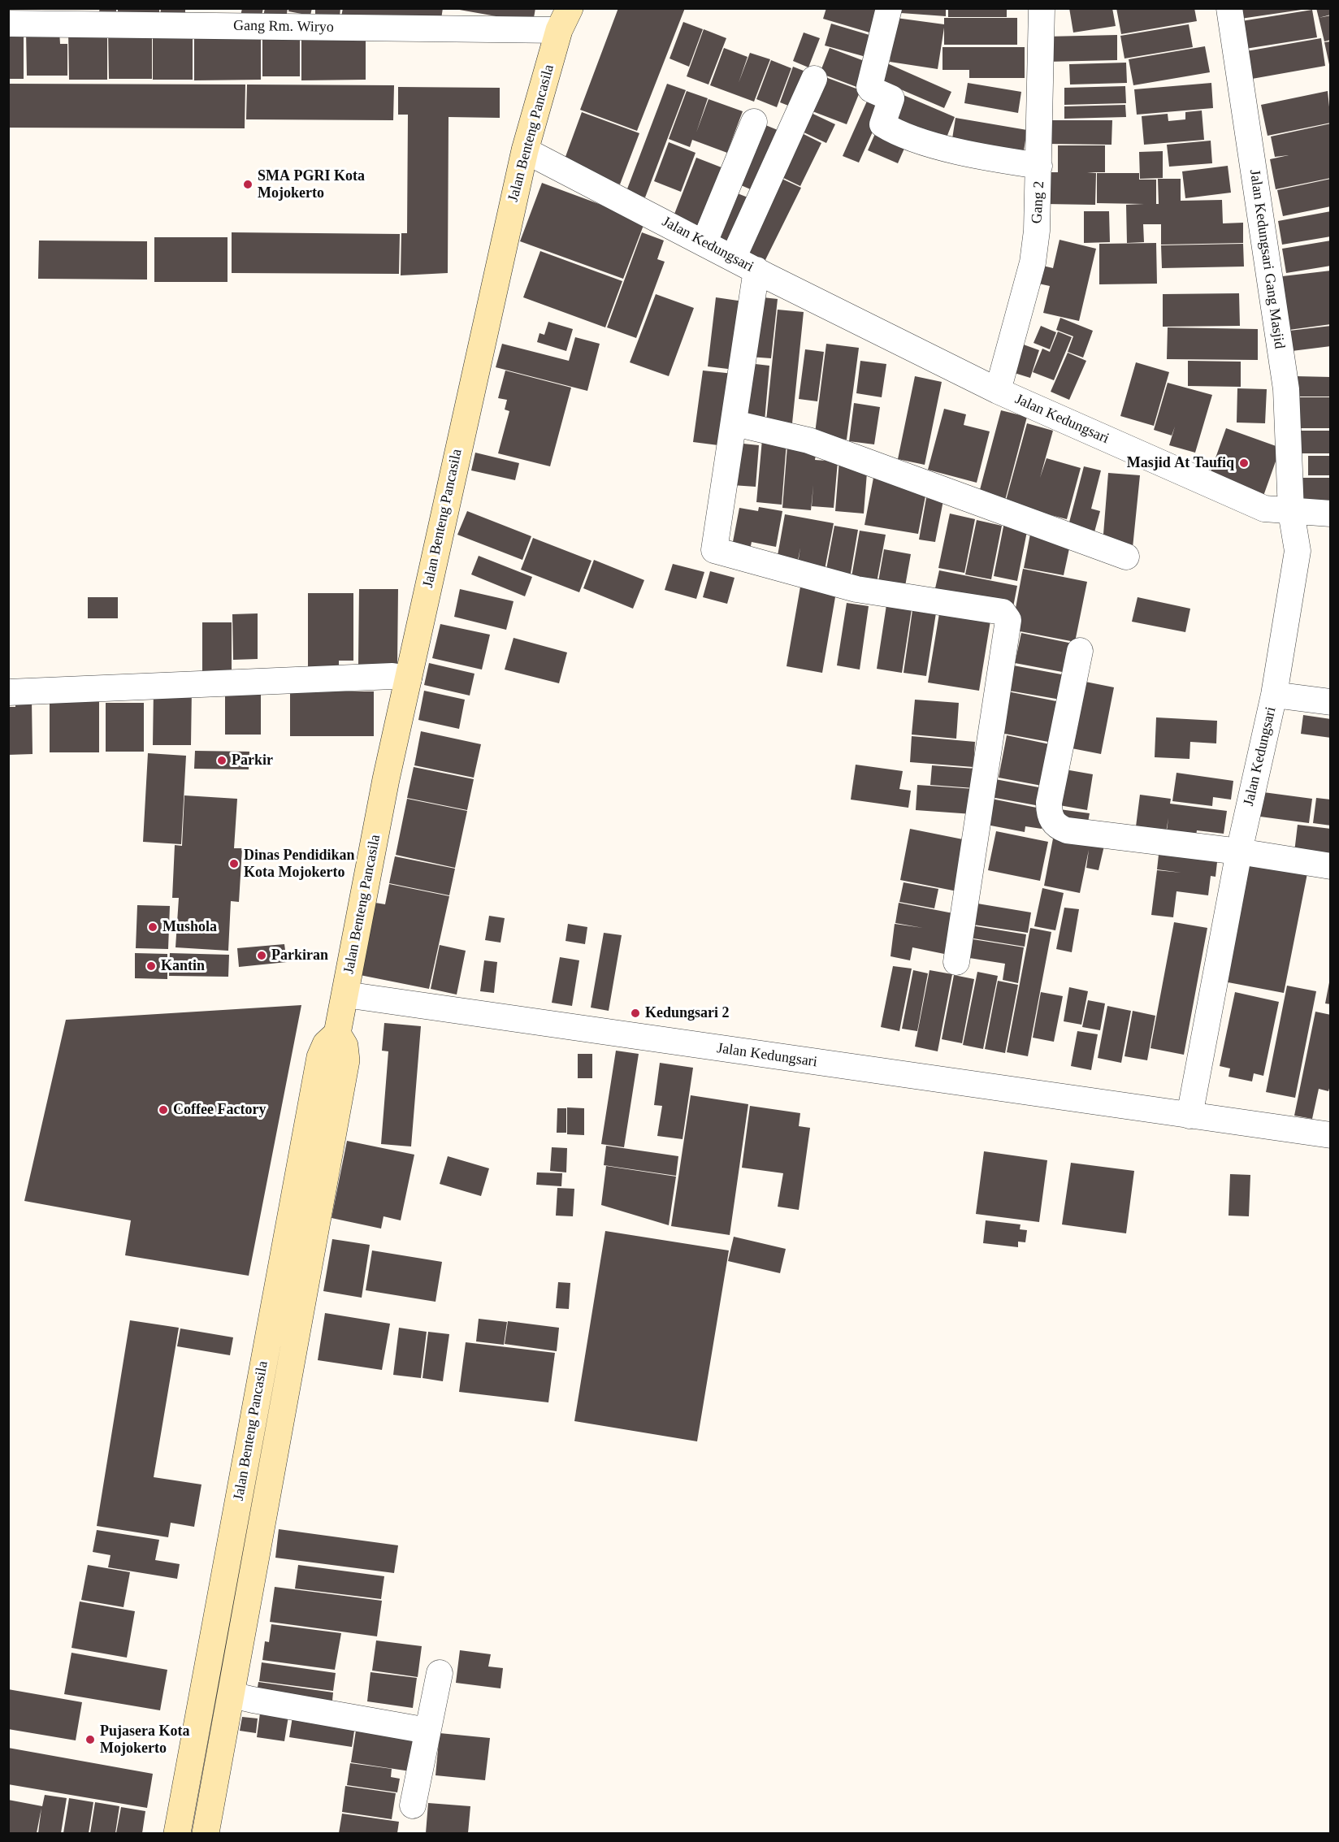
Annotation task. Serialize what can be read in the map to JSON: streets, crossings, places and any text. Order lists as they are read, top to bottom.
{
  "streets": {
    "street": [
      "Gang Rm. Wiryo",
      "Jalan Benteng Pancasila",
      "Gang 2",
      "Jalan Kedungsari",
      "Jalan Kedungsari Gang Masjid"
    ]
  },
  "crossings": [
    ["Gang Rm. Wiryo", "Jalan Benteng Pancasila"],
    ["Jalan Benteng Pancasila", "Jalan Kedungsari"],
    ["Gang 2", "Jalan Kedungsari"],
    ["Jalan Kedungsari", "Jalan Kedungsari Gang Masjid"]
  ],
  "places": [
    "SMA PGRI Kota Mojokerto",
    "Masjid At Taufiq",
    "Parkir",
    "Dinas Pendidikan Kota Mojokerto",
    "Mushola",
    "Parkiran",
    "Kantin",
    "Kedungsari 2",
    "Coffee Factory",
    "Pujasera Kota Mojokerto"
  ]
}
